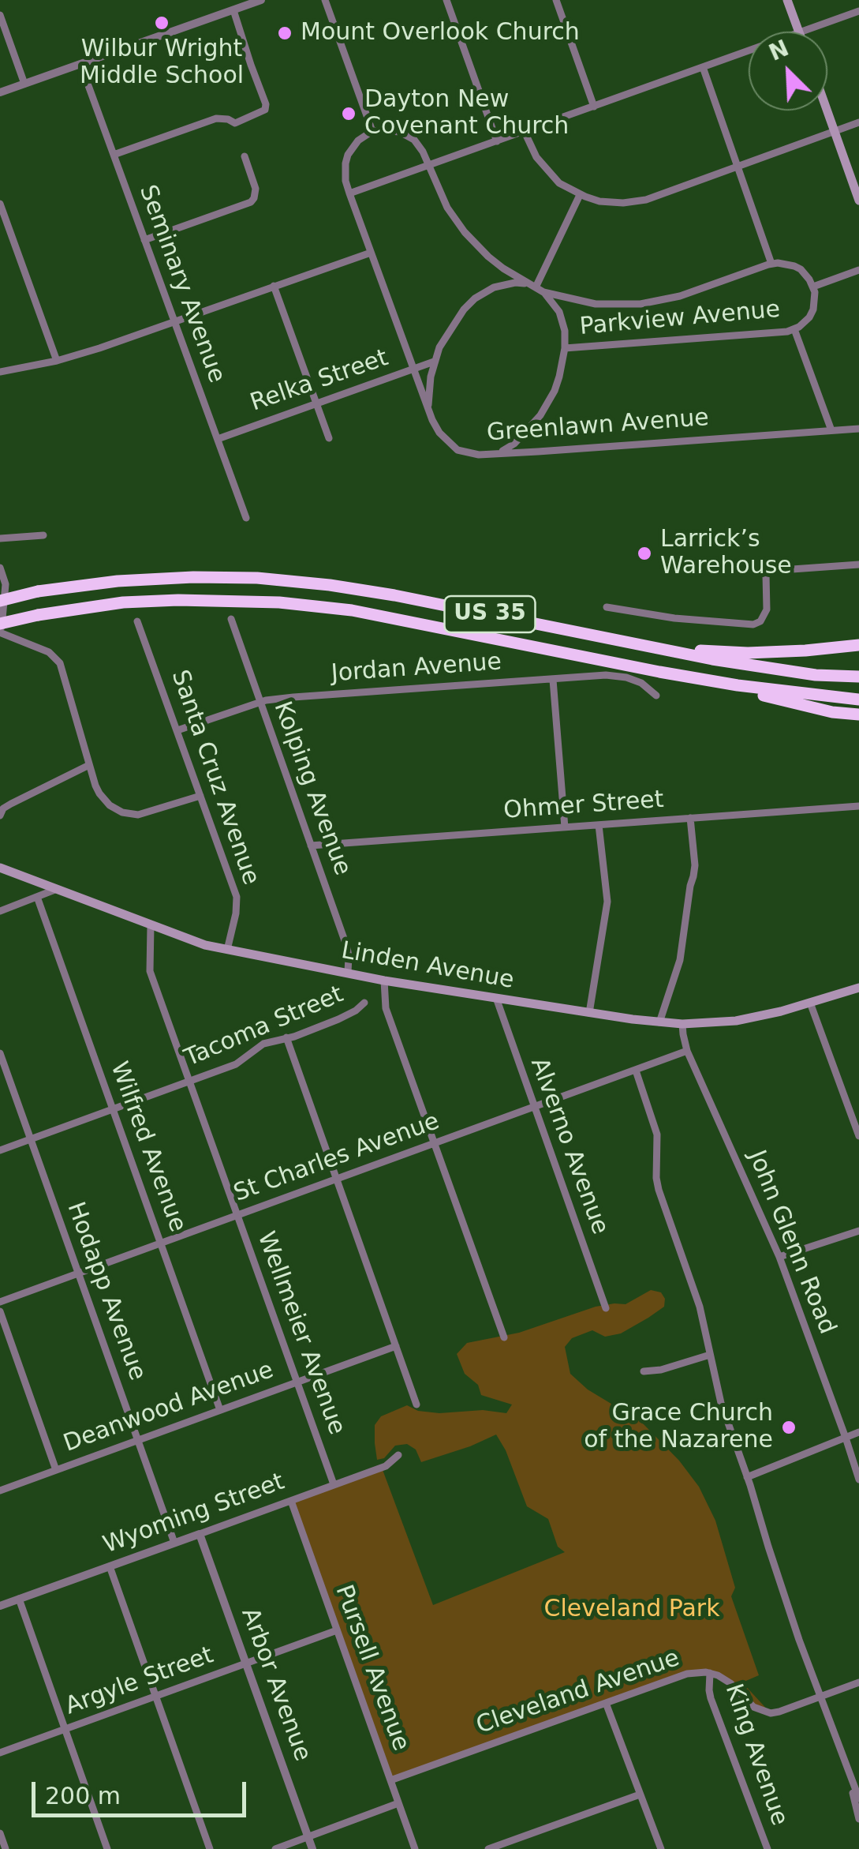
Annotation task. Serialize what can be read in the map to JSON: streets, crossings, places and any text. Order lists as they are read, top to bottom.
{
  "streets": {
    "highway": ["US 35"],
    "main road": ["Linden Avenue"],
    "street": [
      "Seminary Avenue",
      "Parkview Avenue",
      "Relka Street",
      "Greenlawn Avenue",
      "Jordan Avenue",
      "Santa Cruz Avenue",
      "Kolping Avenue",
      "Ohmer Street",
      "Tacoma Street",
      "Alverno Avenue",
      "Wilfred Avenue",
      "St Charles Avenue",
      "John Glenn Road",
      "Hodapp Avenue",
      "Wellmeier Avenue",
      "Deanwood Avenue",
      "Wyoming Street",
      "Pursell Avenue",
      "Argyle Street",
      "Arbor Avenue",
      "Cleveland Avenue",
      "King Avenue"
    ]
  },
  "crossings": [
    ["Seminary Avenue", "Relka Street"],
    ["Parkview Avenue", "Relka Street"],
    ["Parkview Avenue", "Greenlawn Avenue"],
    ["Relka Street", "Greenlawn Avenue"],
    ["Jordan Avenue", "Santa Cruz Avenue"],
    ["Jordan Avenue", "Kolping Avenue"],
    ["Santa Cruz Avenue", "Linden Avenue"],
    ["Kolping Avenue", "Ohmer Street"],
    ["Kolping Avenue", "Linden Avenue"],
    ["Linden Avenue", "Alverno Avenue"],
    ["Linden Avenue", "John Glenn Road"],
    ["Linden Avenue", "Wellmeier Avenue"],
    ["Tacoma Street", "Wilfred Avenue"],
    ["Tacoma Street", "Hodapp Avenue"],
    ["Tacoma Street", "Wellmeier Avenue"],
    ["Alverno Avenue", "St Charles Avenue"],
    ["Wilfred Avenue", "St Charles Avenue"],
    ["Wilfred Avenue", "Deanwood Avenue"],
    ["St Charles Avenue", "John Glenn Road"],
    ["St Charles Avenue", "Hodapp Avenue"],
    ["St Charles Avenue", "Wellmeier Avenue"],
    ["Hodapp Avenue", "Deanwood Avenue"],
    ["Hodapp Avenue", "Wyoming Street"],
    ["Wellmeier Avenue", "Deanwood Avenue"],
    ["Wellmeier Avenue", "Wyoming Street"],
    ["Wyoming Street", "Pursell Avenue"],
    ["Wyoming Street", "Arbor Avenue"],
    ["Pursell Avenue", "Argyle Street"],
    ["Pursell Avenue", "Cleveland Avenue"],
    ["Argyle Street", "Arbor Avenue"],
    ["Cleveland Avenue", "King Avenue"]
  ],
  "parks": ["Cleveland Park"],
  "places": [
    "Wilbur Wright Middle School",
    "Mount Overlook Church",
    "Dayton New Covenant Church",
    "Larrick’s Warehouse",
    "Grace Church of the Nazarene"
  ],
  "scale_bar": "200 m",
  "north": "top left"
}
